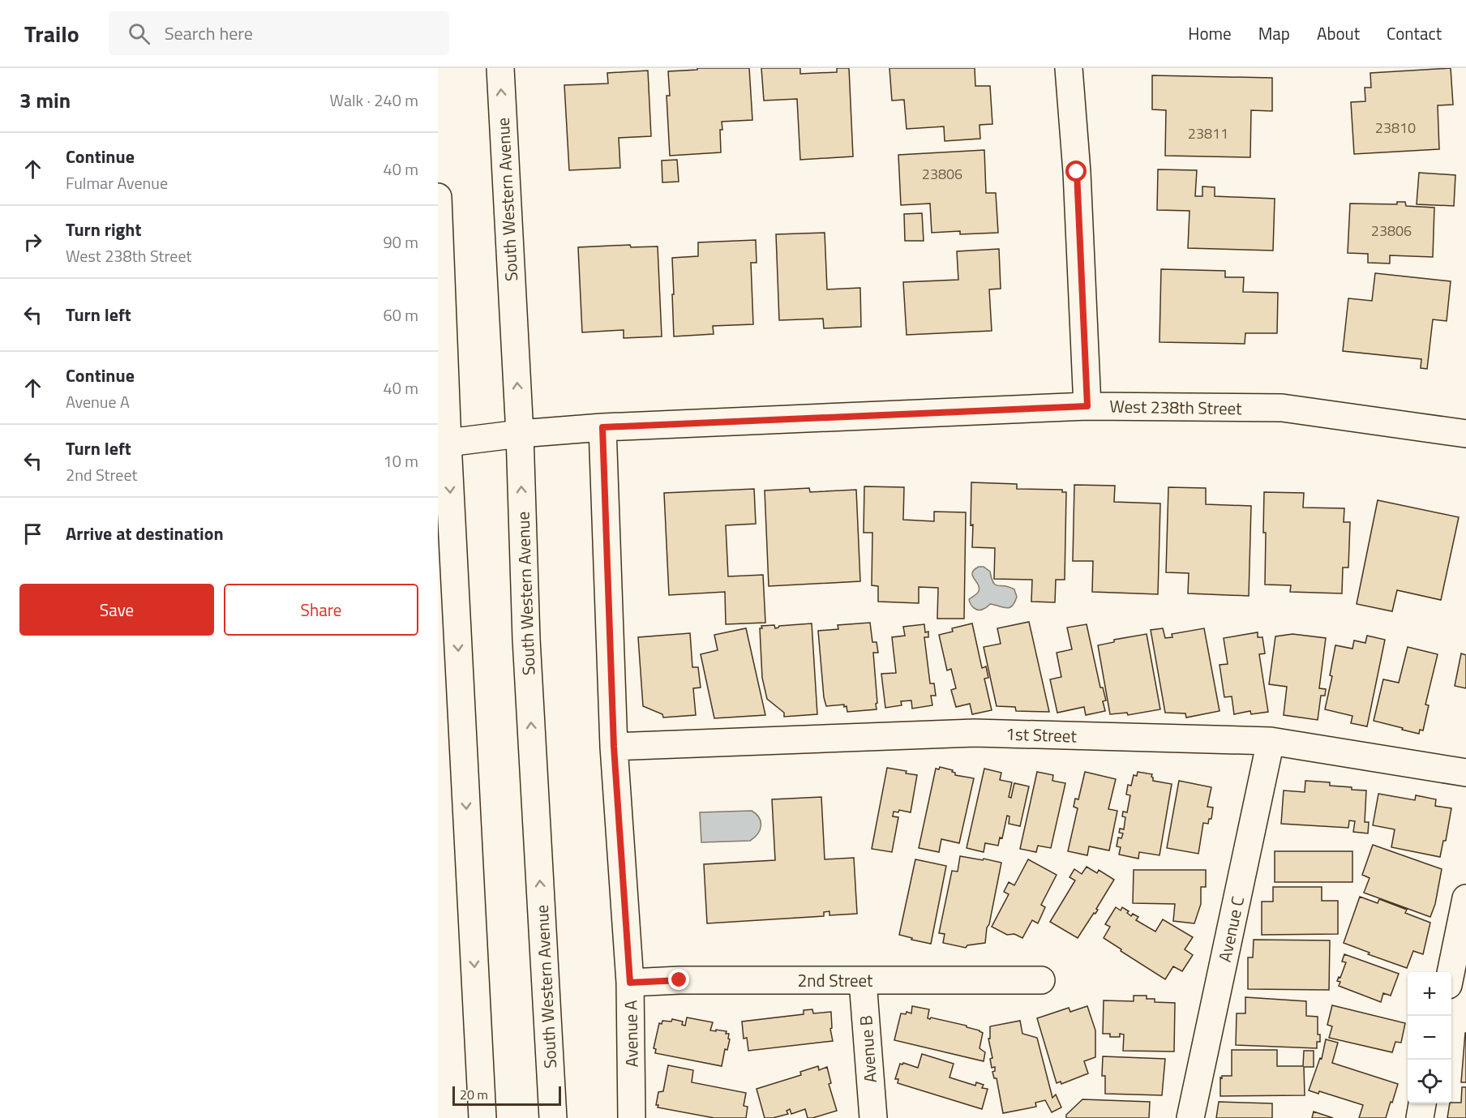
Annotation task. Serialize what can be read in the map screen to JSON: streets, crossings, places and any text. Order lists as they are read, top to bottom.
{
  "streets": {
    "street": [
      "South Western Avenue",
      "West 238th Street",
      "1st Street",
      "Avenue C",
      "2nd Street",
      "Avenue A",
      "Avenue B"
    ]
  },
  "crossings": [
    ["South Western Avenue", "West 238th Street"],
    ["West 238th Street", "Avenue A"],
    ["1st Street", "Avenue C"],
    ["1st Street", "Avenue A"],
    ["2nd Street", "Avenue A"],
    ["2nd Street", "Avenue B"]
  ],
  "house_numbers": [
    "23810",
    "23811",
    "23806",
    "23806"
  ],
  "scale_bar": "20 m",
  "page": {
    "header": "Trailo",
    "search": "Search here",
    "nav": [
      "Home",
      "Map",
      "About",
      "Contact"
    ],
    "heading": ["3 min", "Walk · 240 m"],
    "list": [
      ["Continue", "Fulmar Avenue", "40 m"],
      ["Turn right", "West 238th Street", "90 m"],
      ["Turn left", "60 m"],
      ["Continue", "Avenue A", "40 m"],
      ["Turn left", "2nd Street", "10 m"],
      "Arrive at destination"
    ],
    "buttons": ["Save", "Share"],
    "map_buttons": ["+", "−"],
    "scale": "20 m"
  }
}
